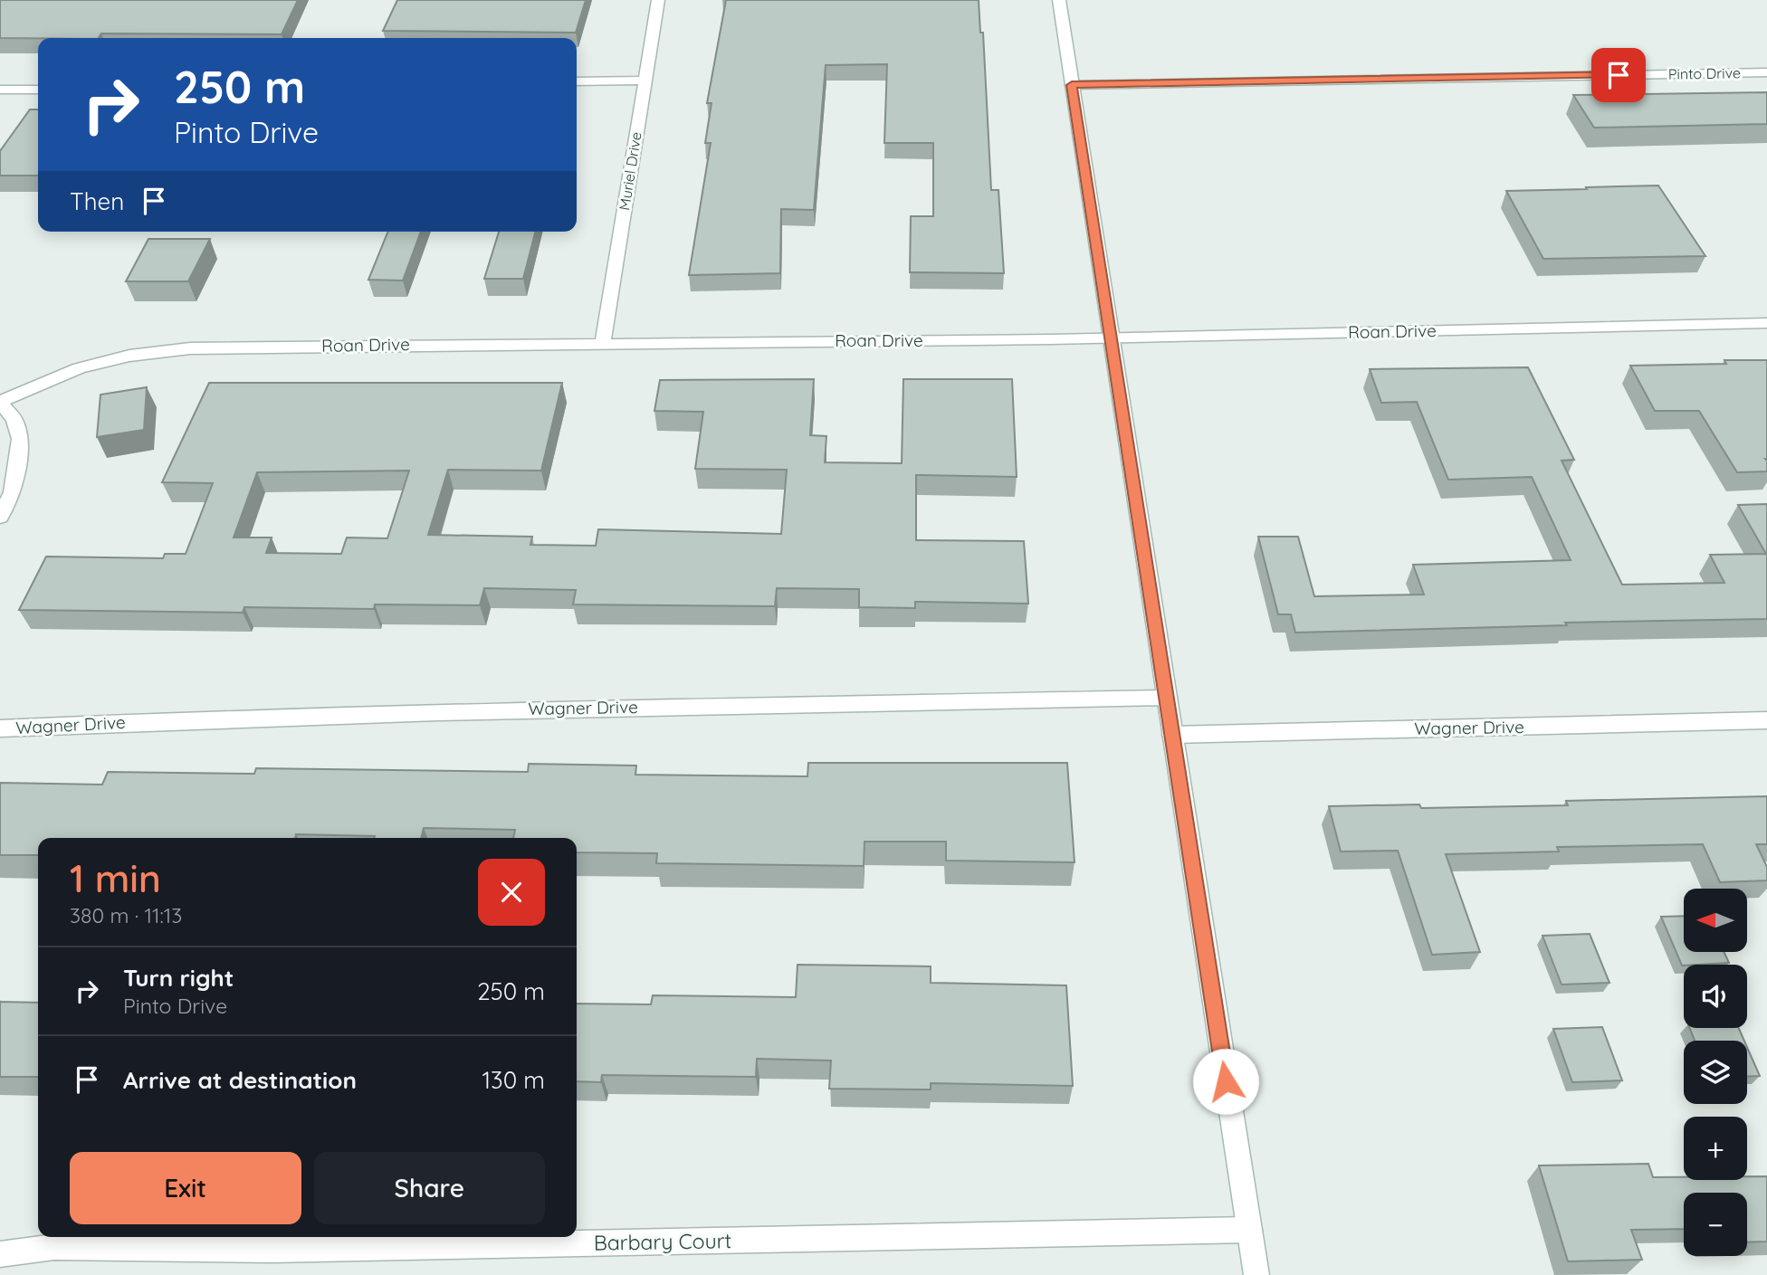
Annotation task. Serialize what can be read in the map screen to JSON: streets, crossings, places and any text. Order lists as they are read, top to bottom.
{
  "streets": {
    "street": [
      "Pinto Drive",
      "Muriel Drive",
      "Roan Drive",
      "Wagner Drive",
      "Barbary Court"
    ]
  },
  "crossings": [
    ["Muriel Drive", "Roan Drive"]
  ],
  "north": "left",
  "page": {
    "turn": ["250 m", "Pinto Drive"],
    "then": "Then",
    "heading": ["1 min", "380 m · 11:13"],
    "map_buttons": ["+", "−"],
    "list": [
      {
        "name": "Turn right",
        "note": "Pinto Drive",
        "value": "250 m"
      },
      {
        "name": "Arrive at destination",
        "value": "130 m"
      }
    ],
    "buttons": ["Exit", "Share"]
  }
}
